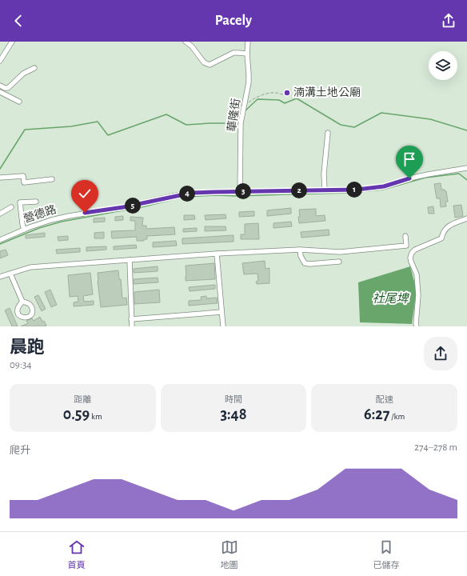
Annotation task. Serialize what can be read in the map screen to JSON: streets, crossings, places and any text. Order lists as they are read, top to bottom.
{
  "streets": {
    "street": ["華隆街", "營德路"]
  },
  "crossings": [
    ["華隆街", "營德路"]
  ],
  "water": ["社尾埤"],
  "places": ["湳溝土地公廟"],
  "page": {
    "header": "Pacely",
    "pins": [
      "1",
      "2",
      "3",
      "4",
      "5"
    ],
    "heading": ["晨跑", "09:34"],
    "stats": [
      ["距離", "0.59 km"],
      ["時間", "3:48"],
      ["配速", "6:27 /km"]
    ],
    "chart": ["爬升", "274–278 m"],
    "tabs": ["首頁", "地圖", "已儲存"]
  }
}
